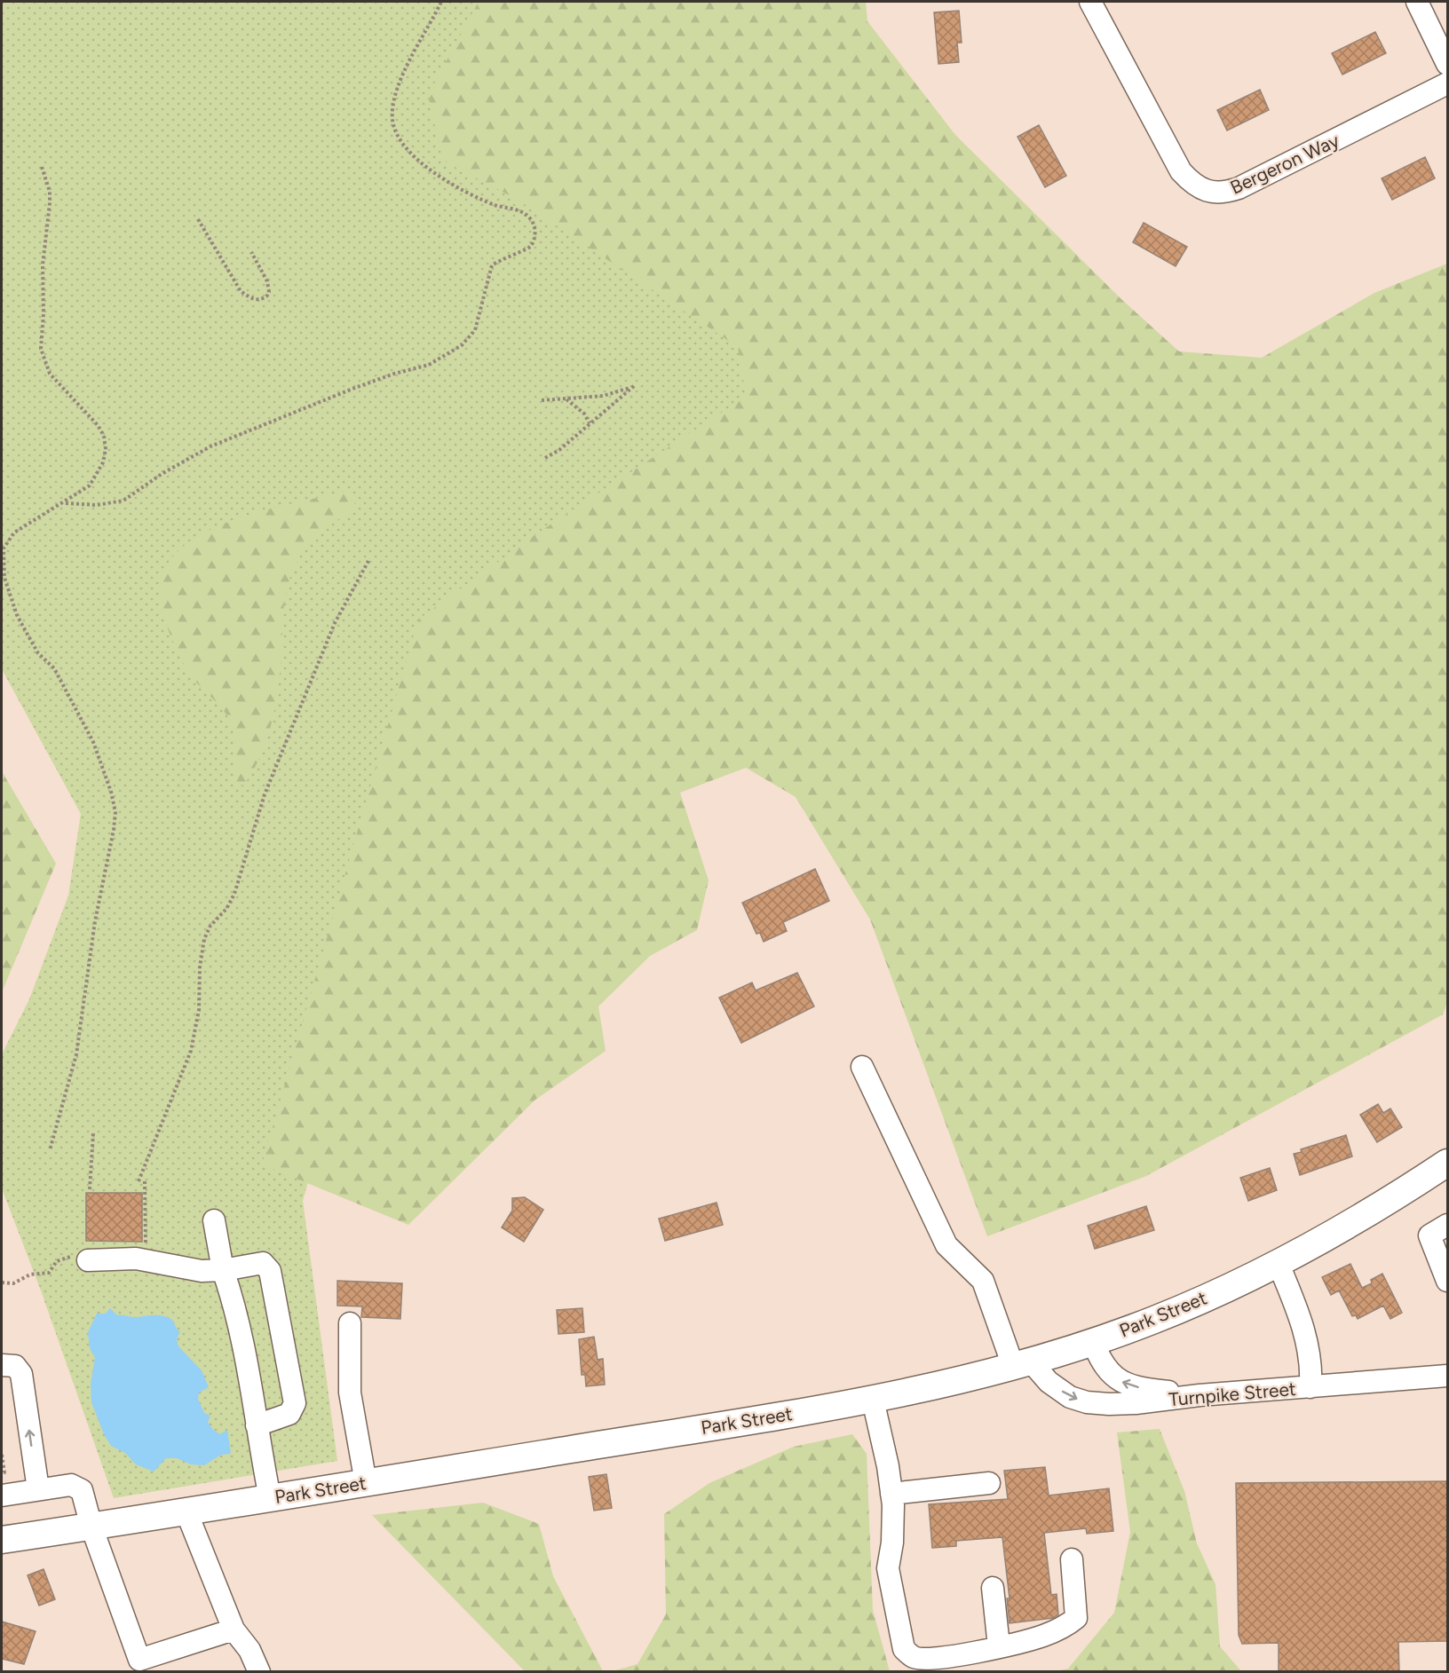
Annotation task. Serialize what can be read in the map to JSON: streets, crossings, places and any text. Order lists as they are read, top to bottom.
{
  "streets": {
    "main road": ["Park Street"],
    "street": ["Bergeron Way", "Turnpike Street"]
  },
  "crossings": [
    ["Park Street", "Turnpike Street"]
  ],
  "one_way": ["Turnpike Street"]
}
